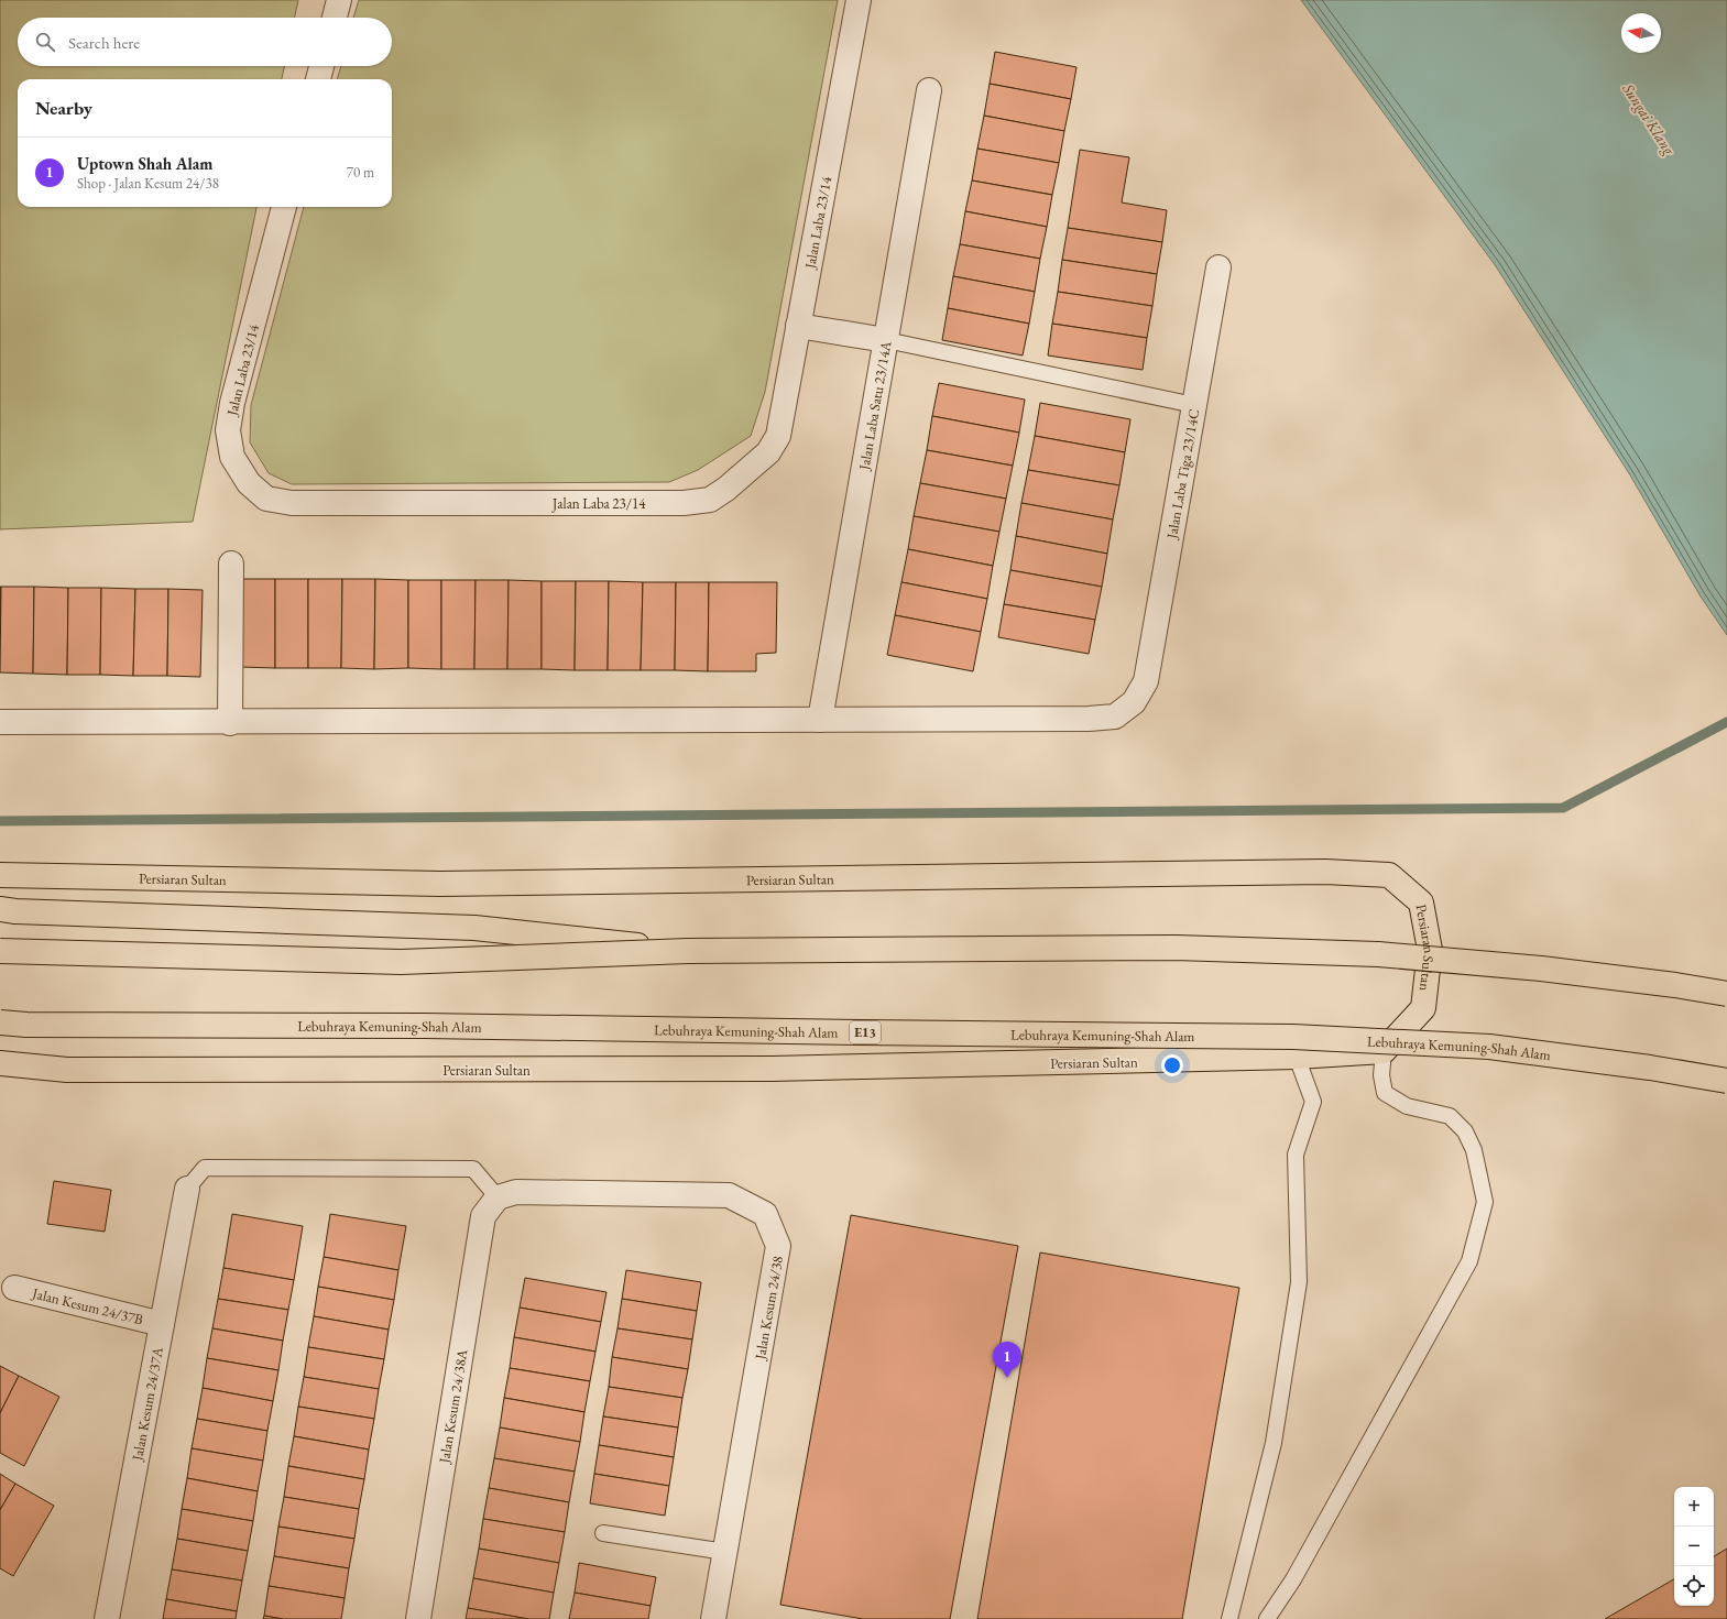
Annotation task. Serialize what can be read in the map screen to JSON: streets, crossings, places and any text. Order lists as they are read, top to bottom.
{
  "streets": {
    "main road": ["Persiaran Sultan", "Lebuhraya Kemuning-Shah Alam", "E13"],
    "street": [
      "Jalan Laba 23/14",
      "Jalan Laba Satu 23/14A",
      "Jalan Laba Tiga 23/14C",
      "Jalan Kesum 24/37B",
      "Jalan Kesum 24/38",
      "Jalan Kesum 24/37A",
      "Jalan Kesum 24/38A"
    ]
  },
  "crossings": [
    ["Jalan Laba Satu 23/14A", "Jalan Laba Tiga 23/14C"],
    ["Jalan Kesum 24/37B", "Jalan Kesum 24/37A"],
    ["Jalan Kesum 24/38", "Jalan Kesum 24/38A"]
  ],
  "water": ["Sungai Klang"],
  "north": "left",
  "page": {
    "search": "Search here",
    "heading": "Nearby",
    "list": [
      {
        "mark": "1",
        "name": "Uptown Shah Alam",
        "note": "Shop · Jalan Kesum 24/38",
        "value": "70 m"
      }
    ],
    "pins": "1",
    "map_buttons": ["+", "−"]
  }
}
